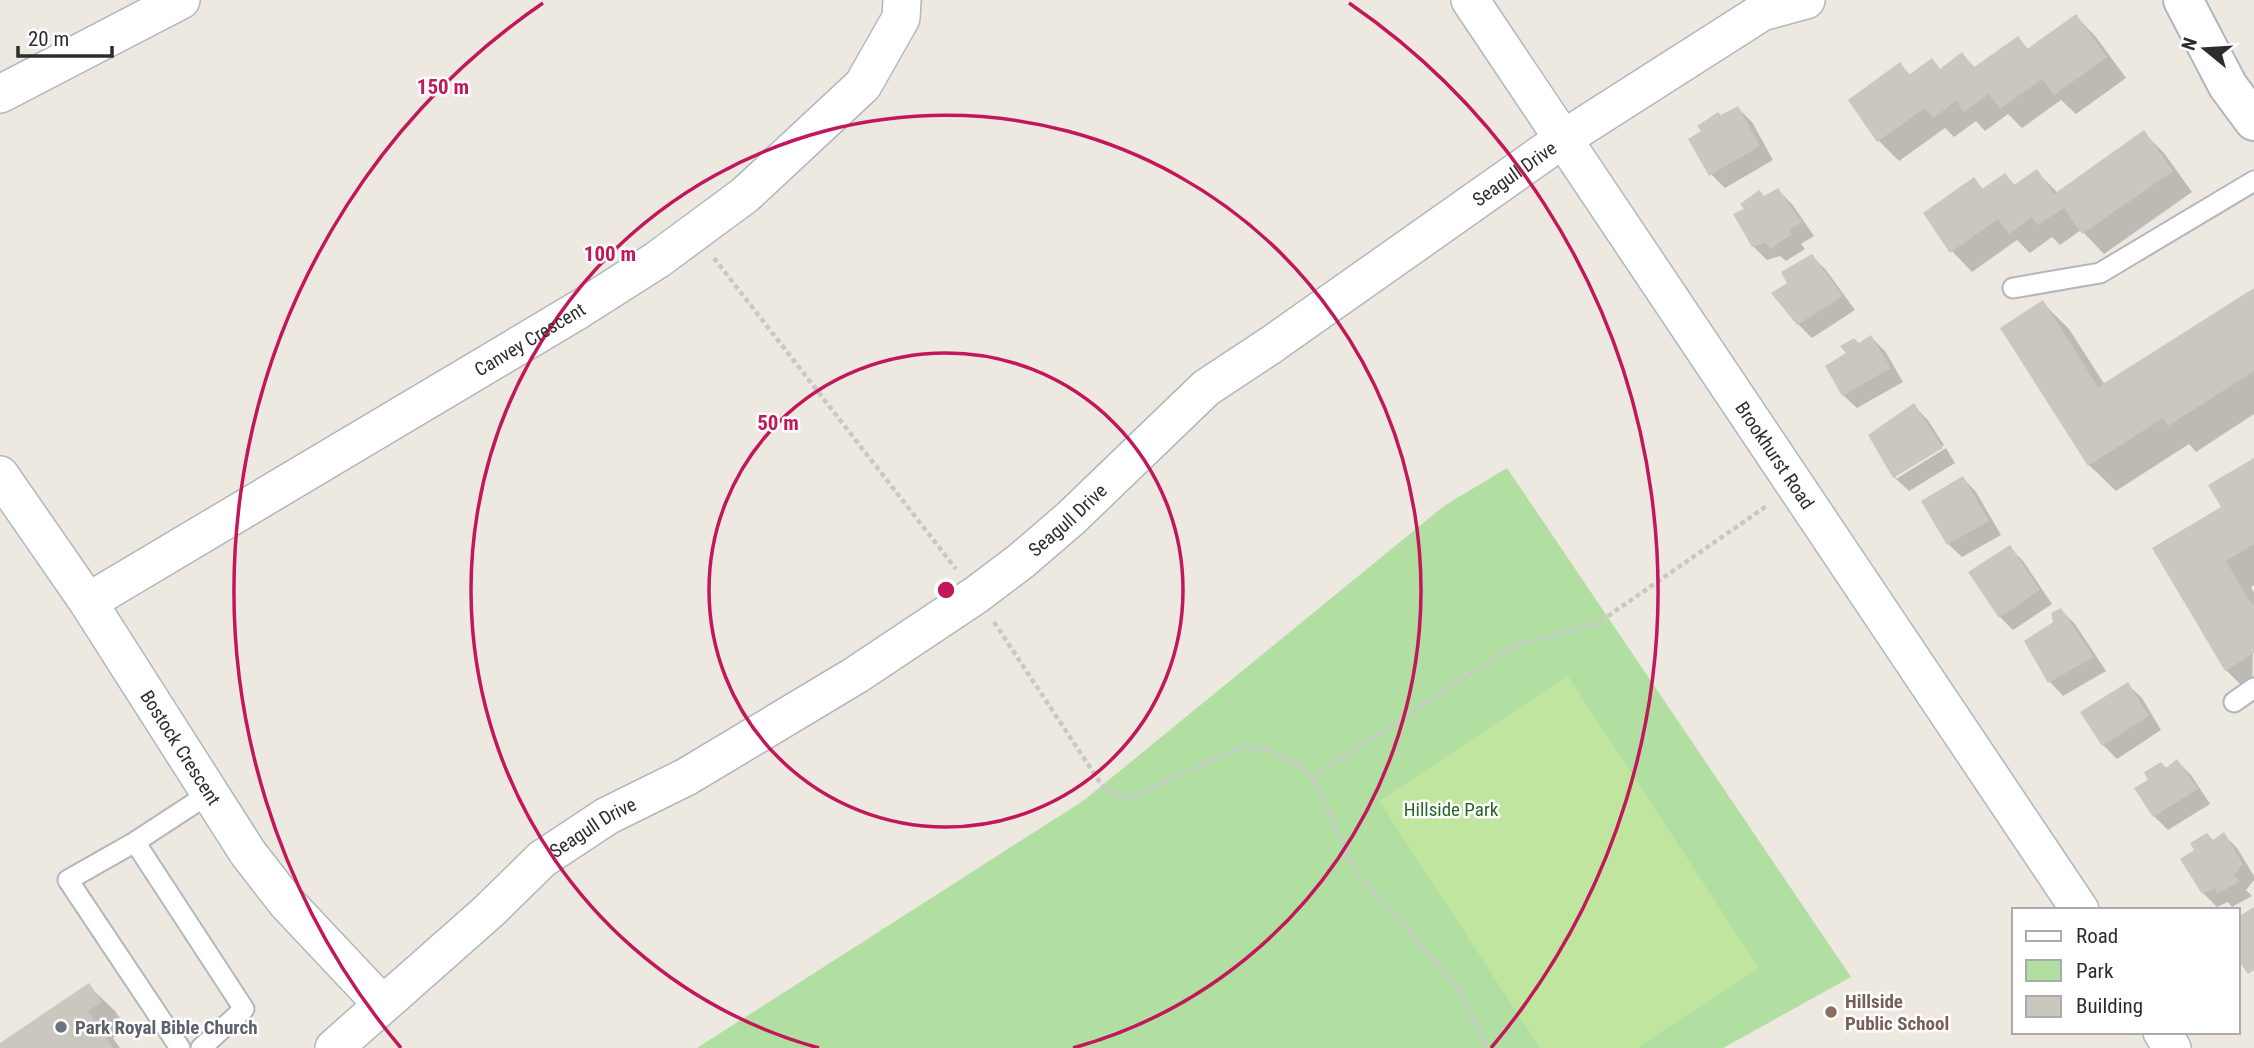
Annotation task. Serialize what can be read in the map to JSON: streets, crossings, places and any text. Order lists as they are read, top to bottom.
{
  "streets": {
    "street": [
      "Seagull Drive",
      "Canvey Crescent",
      "Brookhurst Road",
      "Bostock Crescent"
    ]
  },
  "crossings": [
    ["Seagull Drive", "Brookhurst Road"],
    ["Seagull Drive", "Bostock Crescent"],
    ["Canvey Crescent", "Bostock Crescent"]
  ],
  "parks": ["Hillside Park"],
  "places": ["Hillside Public School", "Park Royal Bible Church"],
  "legend": ["Road", "Park", "Building"],
  "scale_bar": "20 m",
  "north": "left",
  "rings": ["150 m", "100 m", "50 m"]
}
